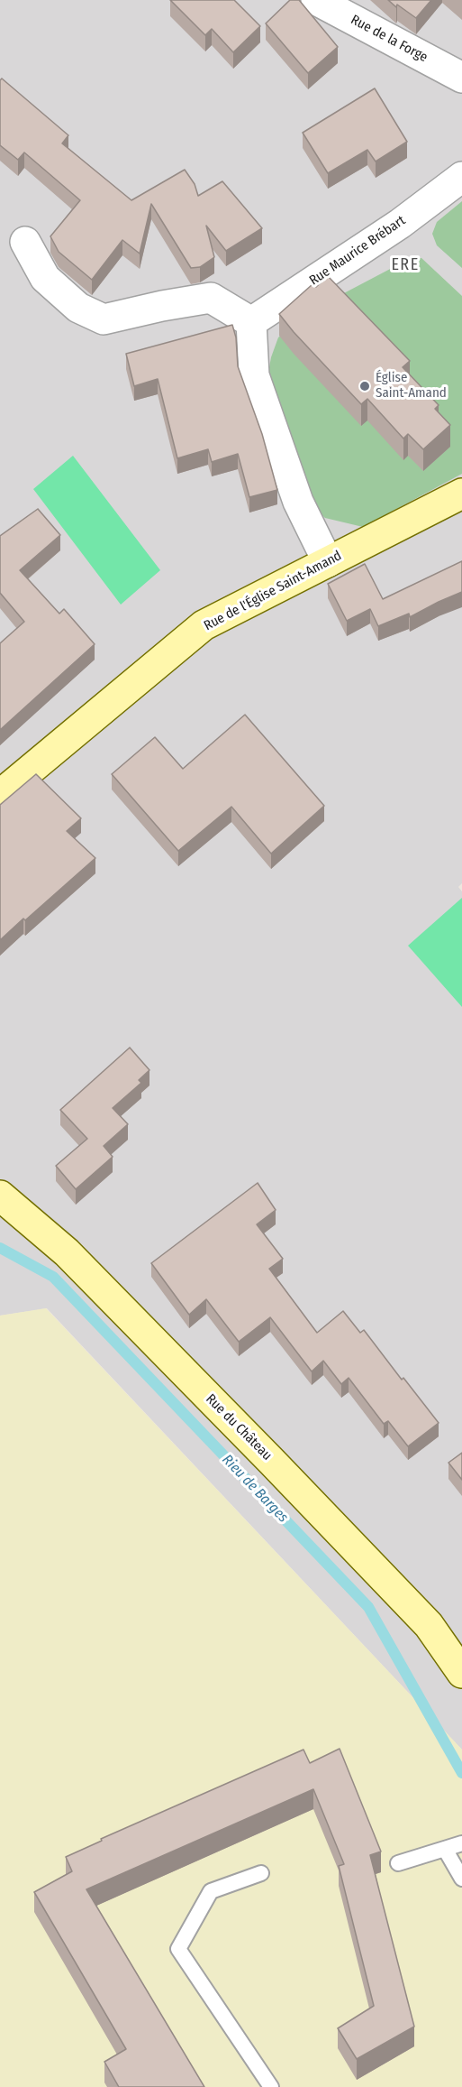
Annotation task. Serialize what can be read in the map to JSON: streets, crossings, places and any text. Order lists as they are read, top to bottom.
{
  "streets": {
    "street": [
      "Rue de la Forge",
      "Rue Maurice Brébart",
      "Rue de l'Église Saint-Amand",
      "Rue du Château"
    ]
  },
  "districts": ["ERE"],
  "water": ["Rieu de Barges"],
  "places": ["Église Saint-Amand"]
}
